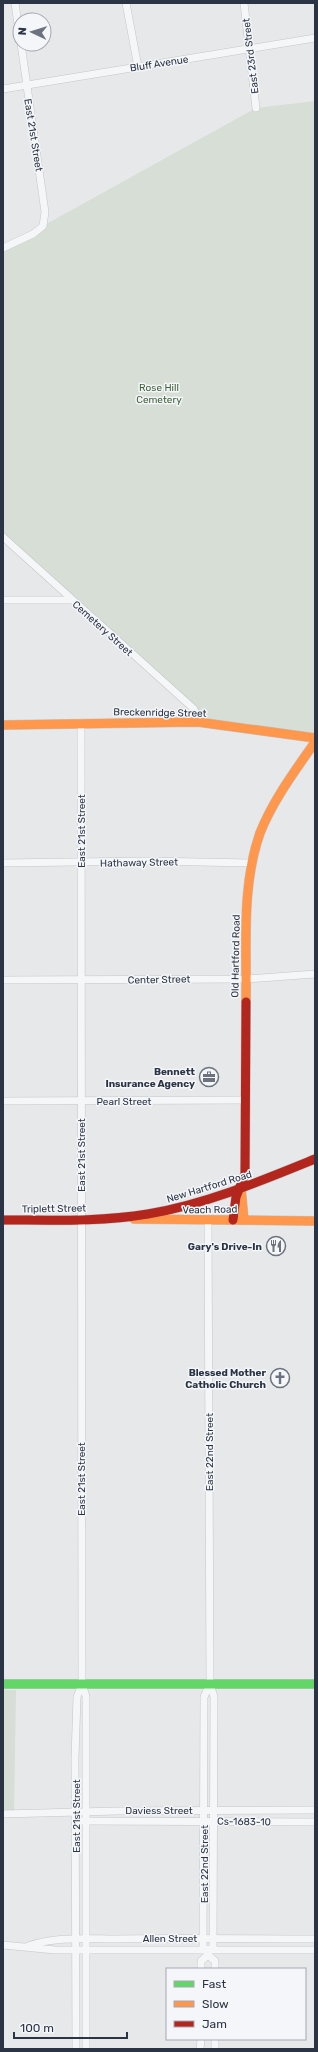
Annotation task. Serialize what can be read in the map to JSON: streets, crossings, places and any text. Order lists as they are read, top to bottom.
{
  "streets": {
    "main road": [
      "Breckenridge Street",
      "Old Hartford Road",
      "New Hartford Road",
      "Triplett Street",
      "Veach Road"
    ],
    "street": [
      "East 23rd Street",
      "Bluff Avenue",
      "East 21st Street",
      "Cemetery Street",
      "Hathaway Street",
      "Center Street",
      "Pearl Street",
      "East 22nd Street",
      "Daviess Street",
      "Cs-1683-10",
      "Allen Street"
    ]
  },
  "crossings": [
    ["East 23rd Street", "Bluff Avenue"],
    ["Bluff Avenue", "East 21st Street"],
    ["East 21st Street", "Breckenridge Street"],
    ["East 21st Street", "Hathaway Street"],
    ["East 21st Street", "Center Street"],
    ["East 21st Street", "Pearl Street"],
    ["East 21st Street", "Triplett Street"],
    ["East 21st Street", "Daviess Street"],
    ["East 21st Street", "Cs-1683-10"],
    ["East 21st Street", "Allen Street"],
    ["Cemetery Street", "Breckenridge Street"],
    ["Hathaway Street", "Old Hartford Road"],
    ["Old Hartford Road", "Center Street"],
    ["Old Hartford Road", "Pearl Street"],
    ["Old Hartford Road", "New Hartford Road"],
    ["New Hartford Road", "Triplett Street"],
    ["New Hartford Road", "Veach Road"],
    ["Triplett Street", "Veach Road"],
    ["Veach Road", "East 22nd Street"],
    ["East 22nd Street", "Daviess Street"],
    ["East 22nd Street", "Cs-1683-10"],
    ["East 22nd Street", "Allen Street"]
  ],
  "parks": ["Rose Hill Cemetery"],
  "places": {
    "office": ["Bennett Insurance Agency"],
    "restaurant": ["Gary's Drive-In"],
    "church": ["Blessed Mother Catholic Church"]
  },
  "legend": ["Fast", "Slow", "Jam"],
  "scale_bar": "100 m",
  "north": "left"
}
